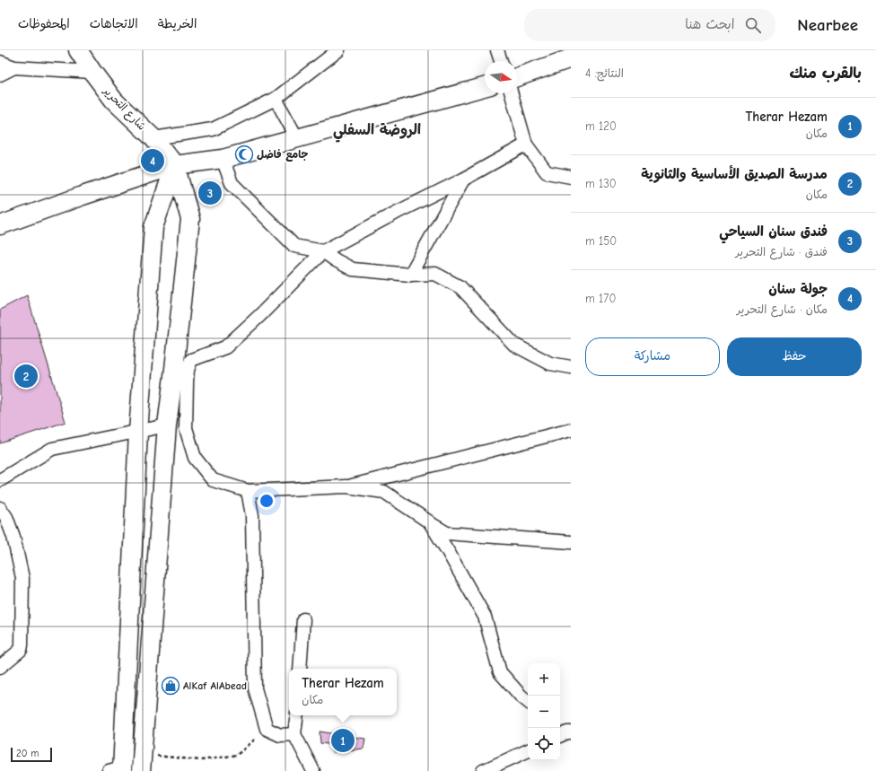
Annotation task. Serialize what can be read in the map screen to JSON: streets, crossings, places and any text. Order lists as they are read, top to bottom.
{
  "streets": {
    "main road": ["شارع التحرير"]
  },
  "districts": ["الروضة السفلي"],
  "places": {
    "mosque": ["جامع فاضل"],
    "shop": ["AlKaf AlAbead"]
  },
  "scale_bar": "20 m",
  "north": "right",
  "page": {
    "header": "Nearbee",
    "search": "ابحث هنا",
    "nav": ["الخريطة", "الاتجاهات", "المحفوظات"],
    "heading": ["بالقرب منك", "النتائج: 4"],
    "list": [
      {
        "mark": "1",
        "name": "Therar Hezam",
        "note": "مكان",
        "value": "120 m"
      },
      {
        "mark": "2",
        "name": "مدرسة الصديق الأساسية والثانوية",
        "note": "مكان",
        "value": "130 m"
      },
      {
        "mark": "3",
        "name": "فندق سنان السياحي",
        "note": "فندق · شارع التحرير",
        "value": "150 m"
      },
      {
        "mark": "4",
        "name": "جولة سنان",
        "note": "مكان · شارع التحرير",
        "value": "170 m"
      }
    ],
    "pins": [
      "4",
      "3",
      "2",
      "1"
    ],
    "buttons": ["حفظ", "مشاركة"],
    "map_buttons": ["+", "−"],
    "popup": ["Therar Hezam", "مكان"],
    "scale": "20 m"
  }
}
